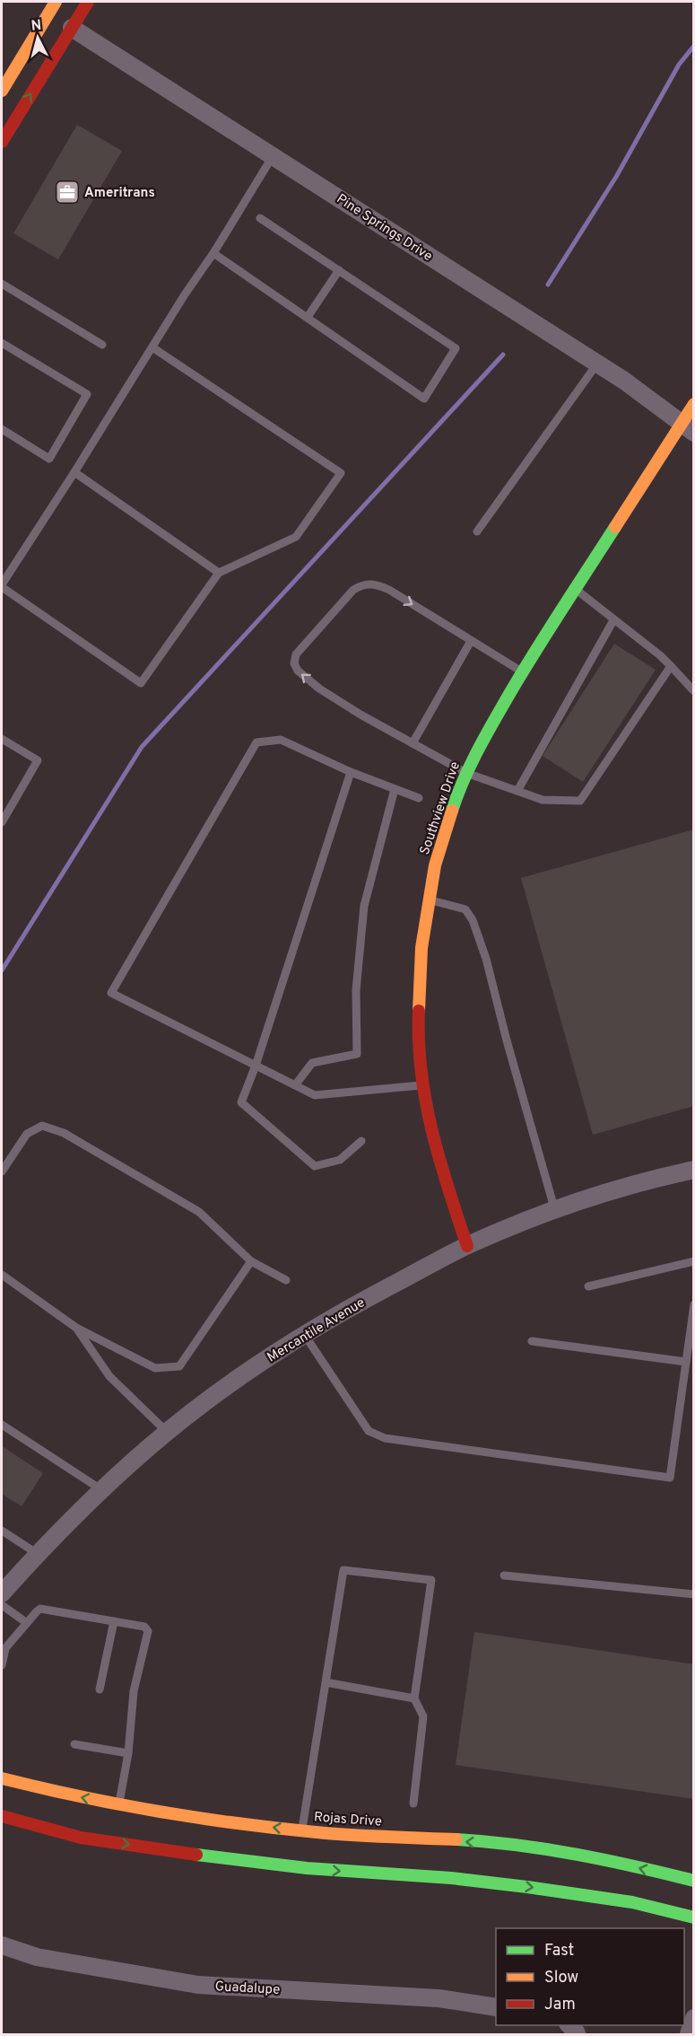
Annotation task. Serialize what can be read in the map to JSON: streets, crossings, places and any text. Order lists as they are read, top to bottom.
{
  "streets": {
    "main road": ["Southview Drive", "Rojas Drive"],
    "street": ["Pine Springs Drive", "Mercantile Avenue", "Guadalupe"]
  },
  "crossings": [
    ["Pine Springs Drive", "Southview Drive"],
    ["Southview Drive", "Mercantile Avenue"]
  ],
  "places": {
    "office": ["Ameritrans"]
  },
  "legend": ["Fast", "Slow", "Jam"],
  "north": "top"
}
